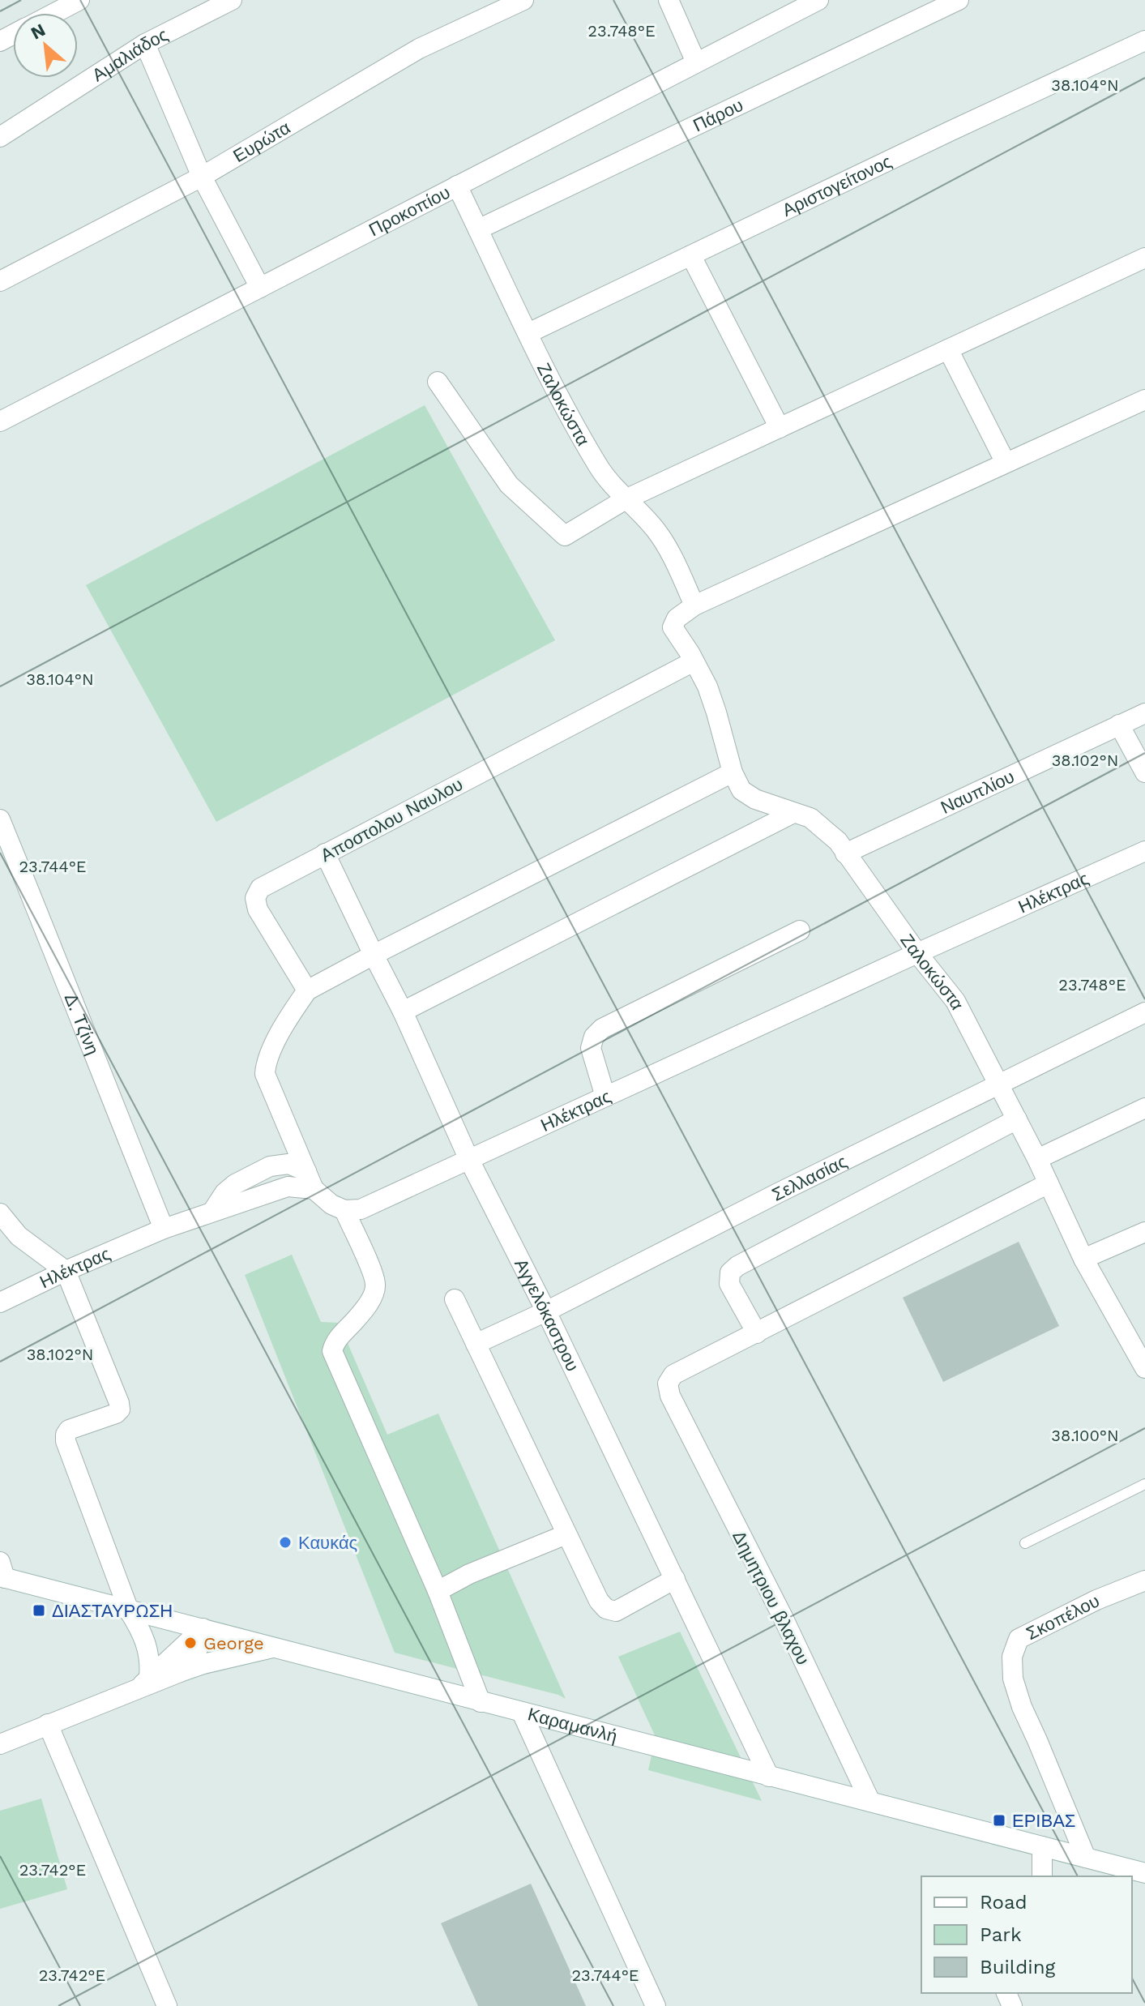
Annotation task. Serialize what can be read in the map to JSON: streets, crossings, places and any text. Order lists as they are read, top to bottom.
{
  "streets": {
    "street": [
      "Αμαλιάδος",
      "Πάρου",
      "Ευρώτα",
      "Αριστογείτονος",
      "Προκοπίου",
      "Ζαλοκώστα",
      "Ναυπλίου",
      "Αποστολου Ναυλου",
      "Ηλέκτρας",
      "Δ. Τζίνη",
      "Σελλασίας",
      "Αγγελόκαστρου",
      "Δημητριου βλαχου",
      "Σκοπέλου",
      "Καραμανλή"
    ]
  },
  "crossings": [
    ["Πάρου", "Ζαλοκώστα"],
    ["Αριστογείτονος", "Ζαλοκώστα"],
    ["Προκοπίου", "Ζαλοκώστα"],
    ["Ζαλοκώστα", "Ναυπλίου"],
    ["Ζαλοκώστα", "Αποστολου Ναυλου"],
    ["Ζαλοκώστα", "Ηλέκτρας"],
    ["Ζαλοκώστα", "Σελλασίας"],
    ["Αποστολου Ναυλου", "Αγγελόκαστρου"],
    ["Ηλέκτρας", "Δ. Τζίνη"],
    ["Ηλέκτρας", "Αγγελόκαστρου"],
    ["Σελλασίας", "Αγγελόκαστρου"],
    ["Αγγελόκαστρου", "Καραμανλή"],
    ["Δημητριου βλαχου", "Καραμανλή"],
    ["Σκοπέλου", "Καραμανλή"]
  ],
  "places": {
    "other": ["Καυκάς", "George"],
    "transit": ["ΔΙΑΣΤΑΥΡΩΣΗ", "ΕΡΙΒΑΣ"]
  },
  "legend": ["Road", "Park", "Building"],
  "north": "top left",
  "coordinates": [
    "23.748°E",
    "38.104°N",
    "38.102°N",
    "23.744°E",
    "38.100°N",
    "23.742°E"
  ]
}
